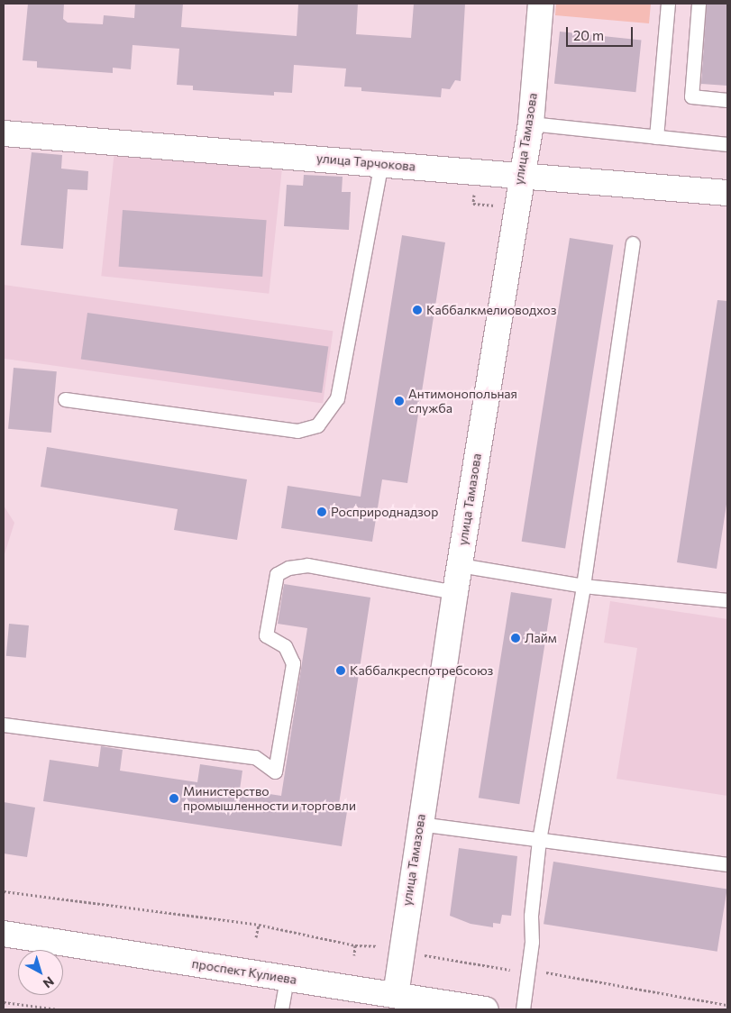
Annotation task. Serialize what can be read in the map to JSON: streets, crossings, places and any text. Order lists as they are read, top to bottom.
{
  "streets": {
    "street": ["улица Тамазова", "улица Тарчокова", "проспект Кулиева"]
  },
  "crossings": [
    ["улица Тамазова", "улица Тарчокова"],
    ["улица Тамазова", "проспект Кулиева"]
  ],
  "places": [
    "Каббалкмелиоводхоз",
    "Антимонопольная служба",
    "Росприроднадзор",
    "Лайм",
    "Каббалкреспотребсоюз",
    "Министерство промышленности и торговли"
  ],
  "scale_bar": "20 m",
  "north": "bottom right"
}
